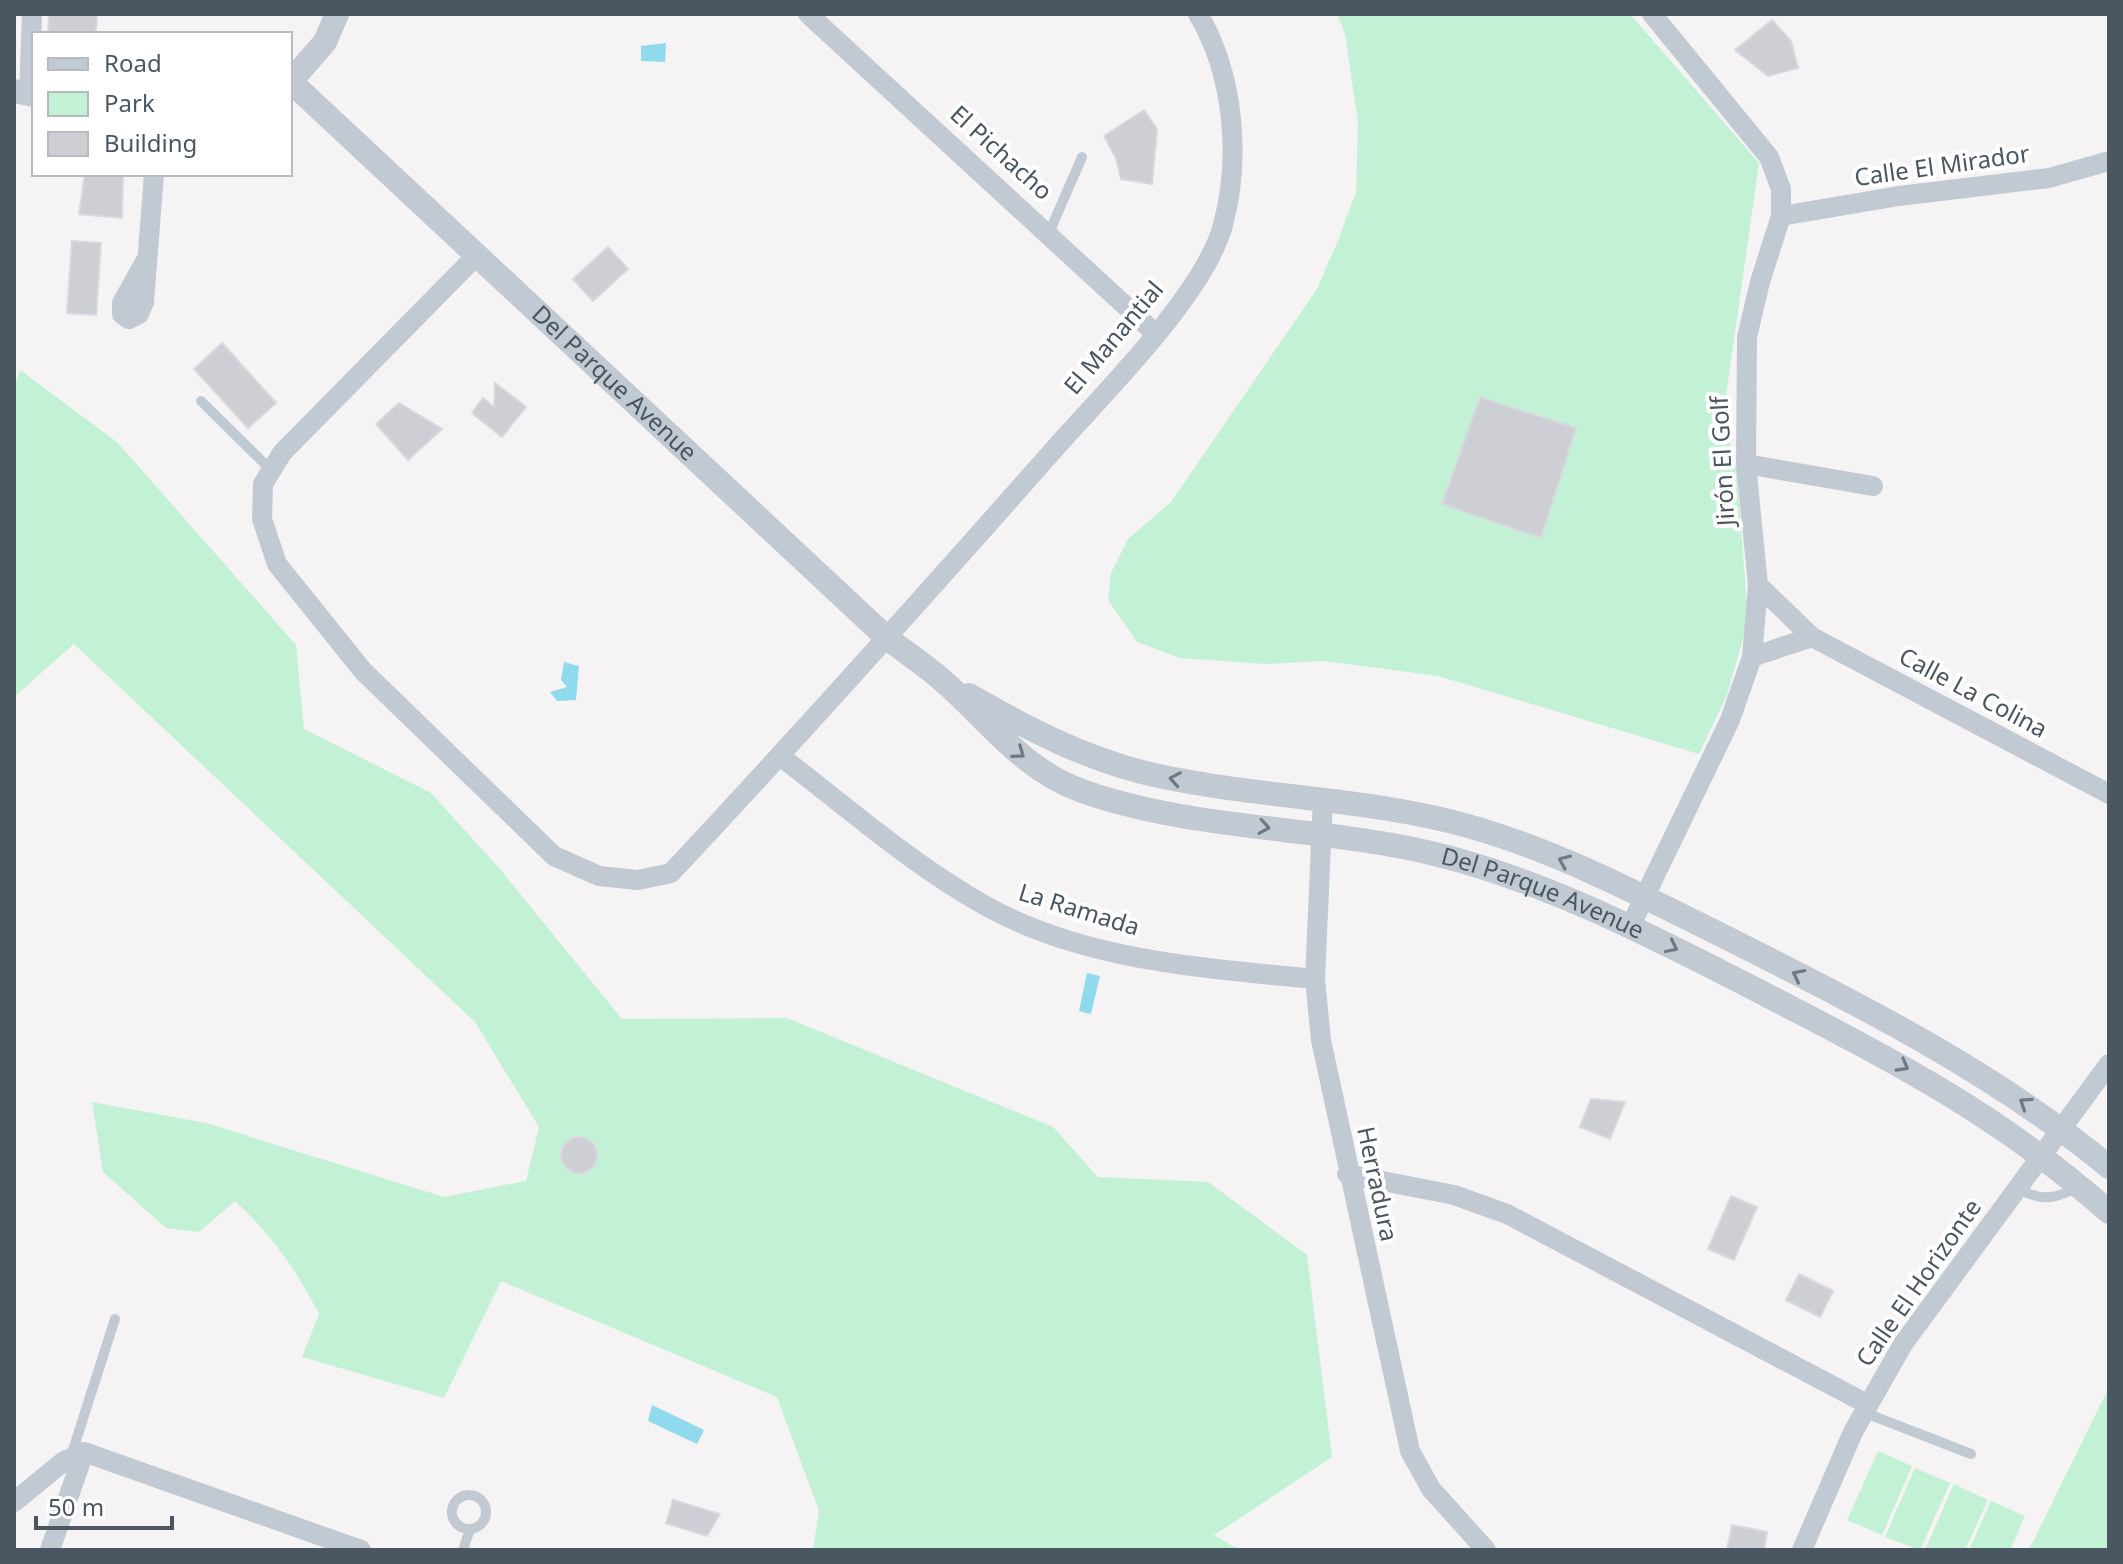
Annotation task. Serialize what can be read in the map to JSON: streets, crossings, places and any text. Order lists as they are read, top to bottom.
{
  "streets": {
    "street": [
      "El Pichacho",
      "Calle El Mirador",
      "El Manantial",
      "Del Parque Avenue",
      "Jirón El Golf",
      "Calle La Colina",
      "La Ramada",
      "Herradura",
      "Calle El Horizonte"
    ]
  },
  "crossings": [
    ["El Pichacho", "El Manantial"],
    ["Calle El Mirador", "Jirón El Golf"],
    ["El Manantial", "Del Parque Avenue"],
    ["El Manantial", "La Ramada"],
    ["Del Parque Avenue", "Jirón El Golf"],
    ["Del Parque Avenue", "Herradura"],
    ["Del Parque Avenue", "Calle El Horizonte"],
    ["Jirón El Golf", "Calle La Colina"],
    ["La Ramada", "Herradura"]
  ],
  "legend": ["Road", "Park", "Building"],
  "scale_bar": "50 m"
}
